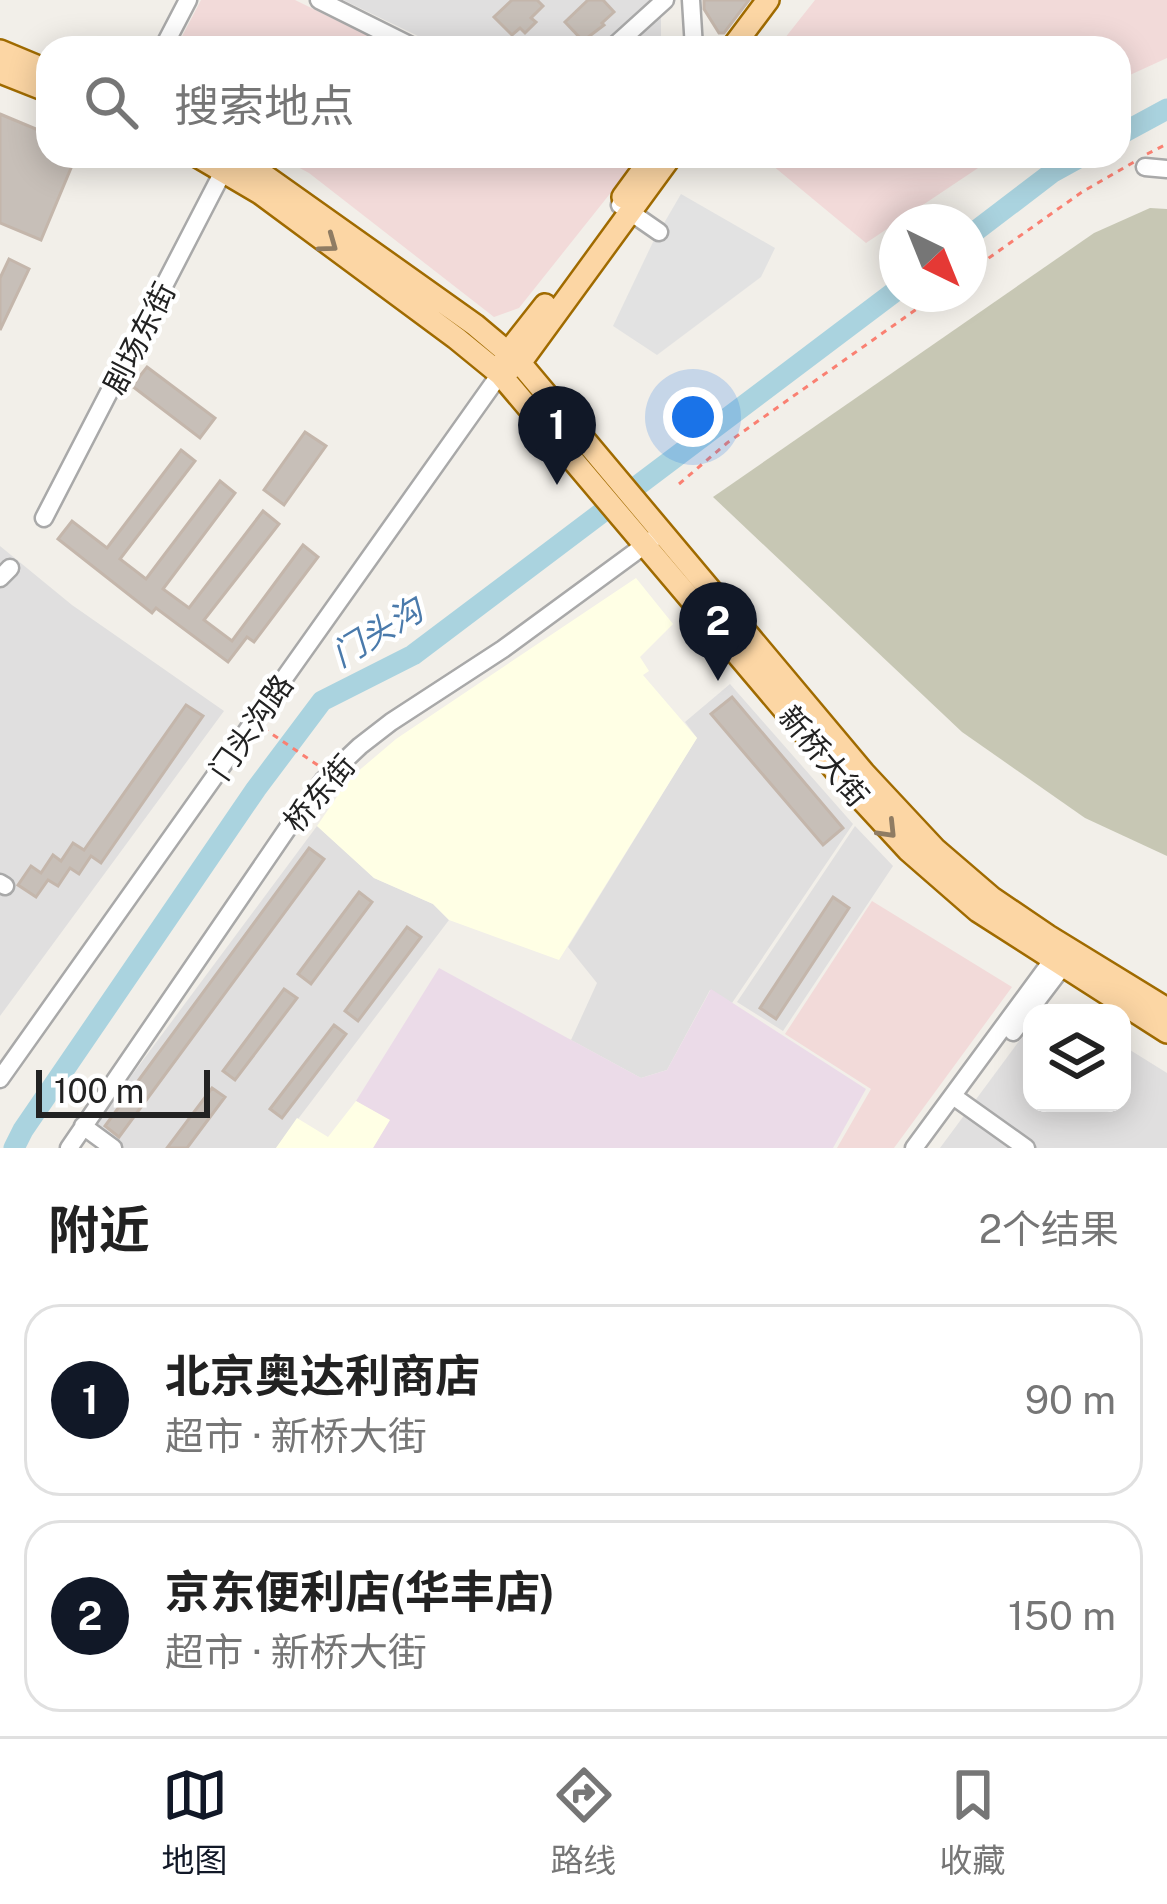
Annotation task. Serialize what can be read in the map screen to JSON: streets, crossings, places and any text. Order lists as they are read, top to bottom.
{
  "streets": {
    "main road": ["门头沟路", "新桥大街"],
    "street": ["剧场东街", "桥东街"]
  },
  "crossings": [
    ["门头沟路", "新桥大街"],
    ["新桥大街", "桥东街"]
  ],
  "water": ["门头沟"],
  "scale_bar": "100 m",
  "north": "bottom right",
  "page": {
    "search": "搜索地点",
    "pins": ["1", "2"],
    "scale": "100 m",
    "heading": ["附近", "2个结果"],
    "list": [
      {
        "mark": "1",
        "name": "北京奥达利商店",
        "note": "超市 · 新桥大街",
        "value": "90 m"
      },
      {
        "mark": "2",
        "name": "京东便利店(华丰店)",
        "note": "超市 · 新桥大街",
        "value": "150 m"
      }
    ],
    "nav": ["地图", "路线", "收藏"]
  }
}
